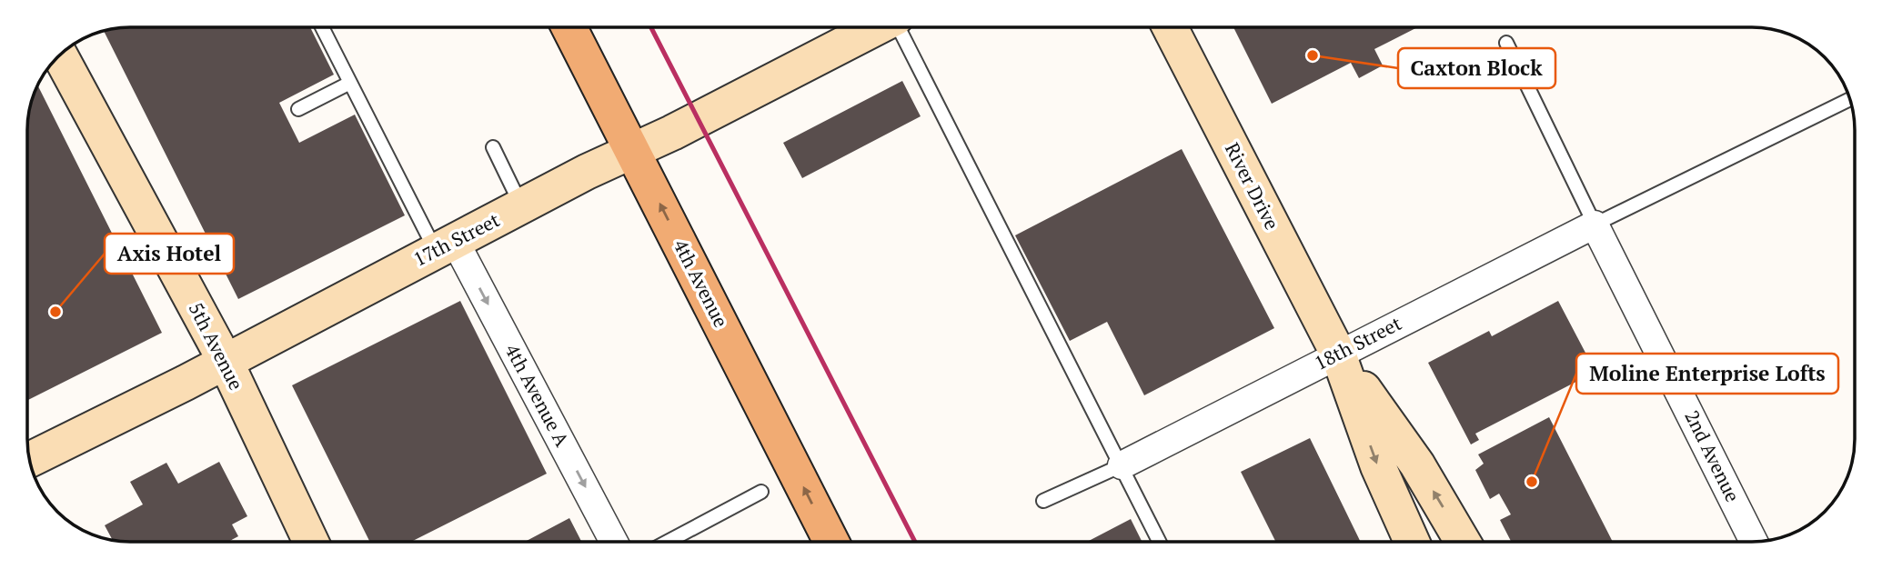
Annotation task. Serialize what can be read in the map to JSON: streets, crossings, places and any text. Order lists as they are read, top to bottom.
{
  "streets": {
    "main road": ["4th Avenue"],
    "street": [
      "River Drive",
      "17th Street",
      "18th Street",
      "5th Avenue",
      "4th Avenue A",
      "2nd Avenue"
    ]
  },
  "crossings": [
    ["River Drive", "18th Street"],
    ["17th Street", "4th Avenue"],
    ["17th Street", "5th Avenue"],
    ["17th Street", "4th Avenue A"],
    ["18th Street", "2nd Avenue"]
  ],
  "one_way": ["4th Avenue", "4th Avenue A"],
  "places": ["Caxton Block", "Axis Hotel", "Moline Enterprise Lofts"]
}
